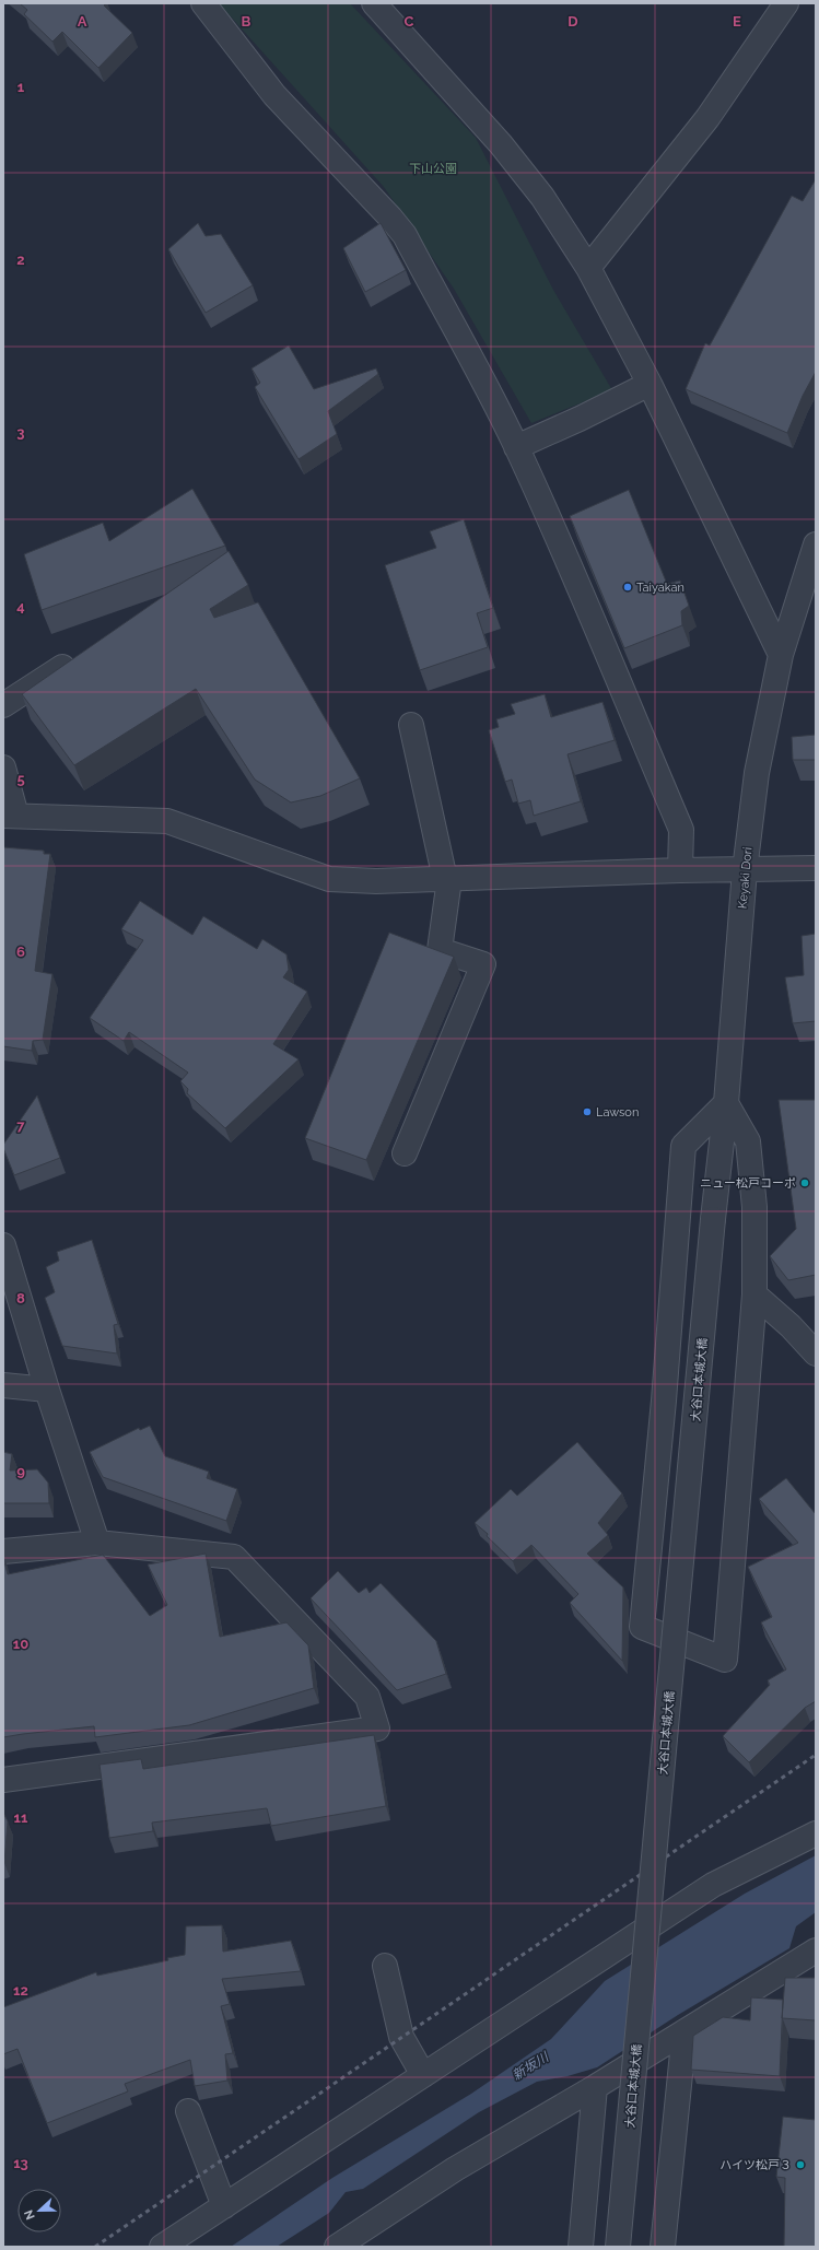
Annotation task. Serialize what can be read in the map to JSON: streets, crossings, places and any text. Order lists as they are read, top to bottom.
{
  "streets": {
    "street": ["Keyaki Dori", "大谷口本城大橋"]
  },
  "crossings": [
    ["Keyaki Dori", "大谷口本城大橋"]
  ],
  "water": ["新坂川"],
  "parks": ["下山公園"],
  "places": [
    "Taiyakan",
    "Lawson",
    "ニュー松戸コーポ",
    "ハイツ松戸３"
  ],
  "north": "left",
  "grid": {
    "columns": [
      "A",
      "B",
      "C",
      "D",
      "E"
    ],
    "rows": [
      "1",
      "2",
      "3",
      "4",
      "5",
      "6",
      "7",
      "8",
      "9",
      "10",
      "11",
      "12",
      "13"
    ]
  }
}
